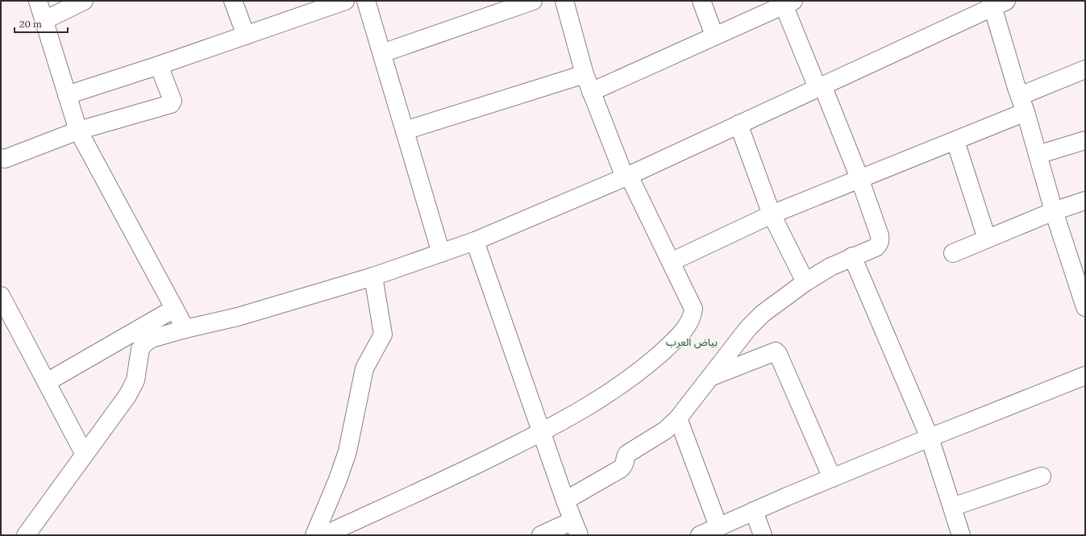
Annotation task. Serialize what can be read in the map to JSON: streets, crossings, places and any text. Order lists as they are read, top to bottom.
{
  "districts": ["بياض العرب"],
  "scale_bar": "20 m"
}
